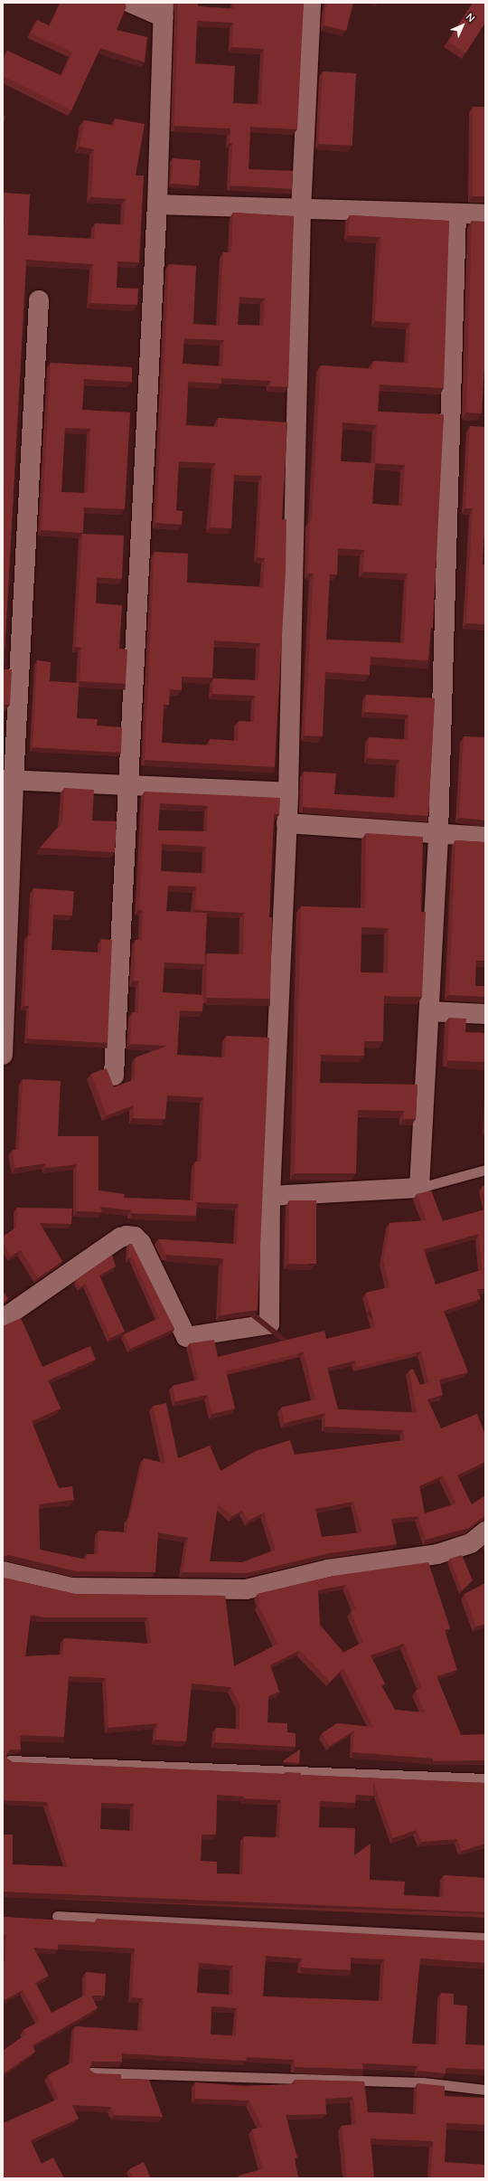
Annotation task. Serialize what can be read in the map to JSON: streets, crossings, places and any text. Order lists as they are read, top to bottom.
{
  "north": "top right"
}
